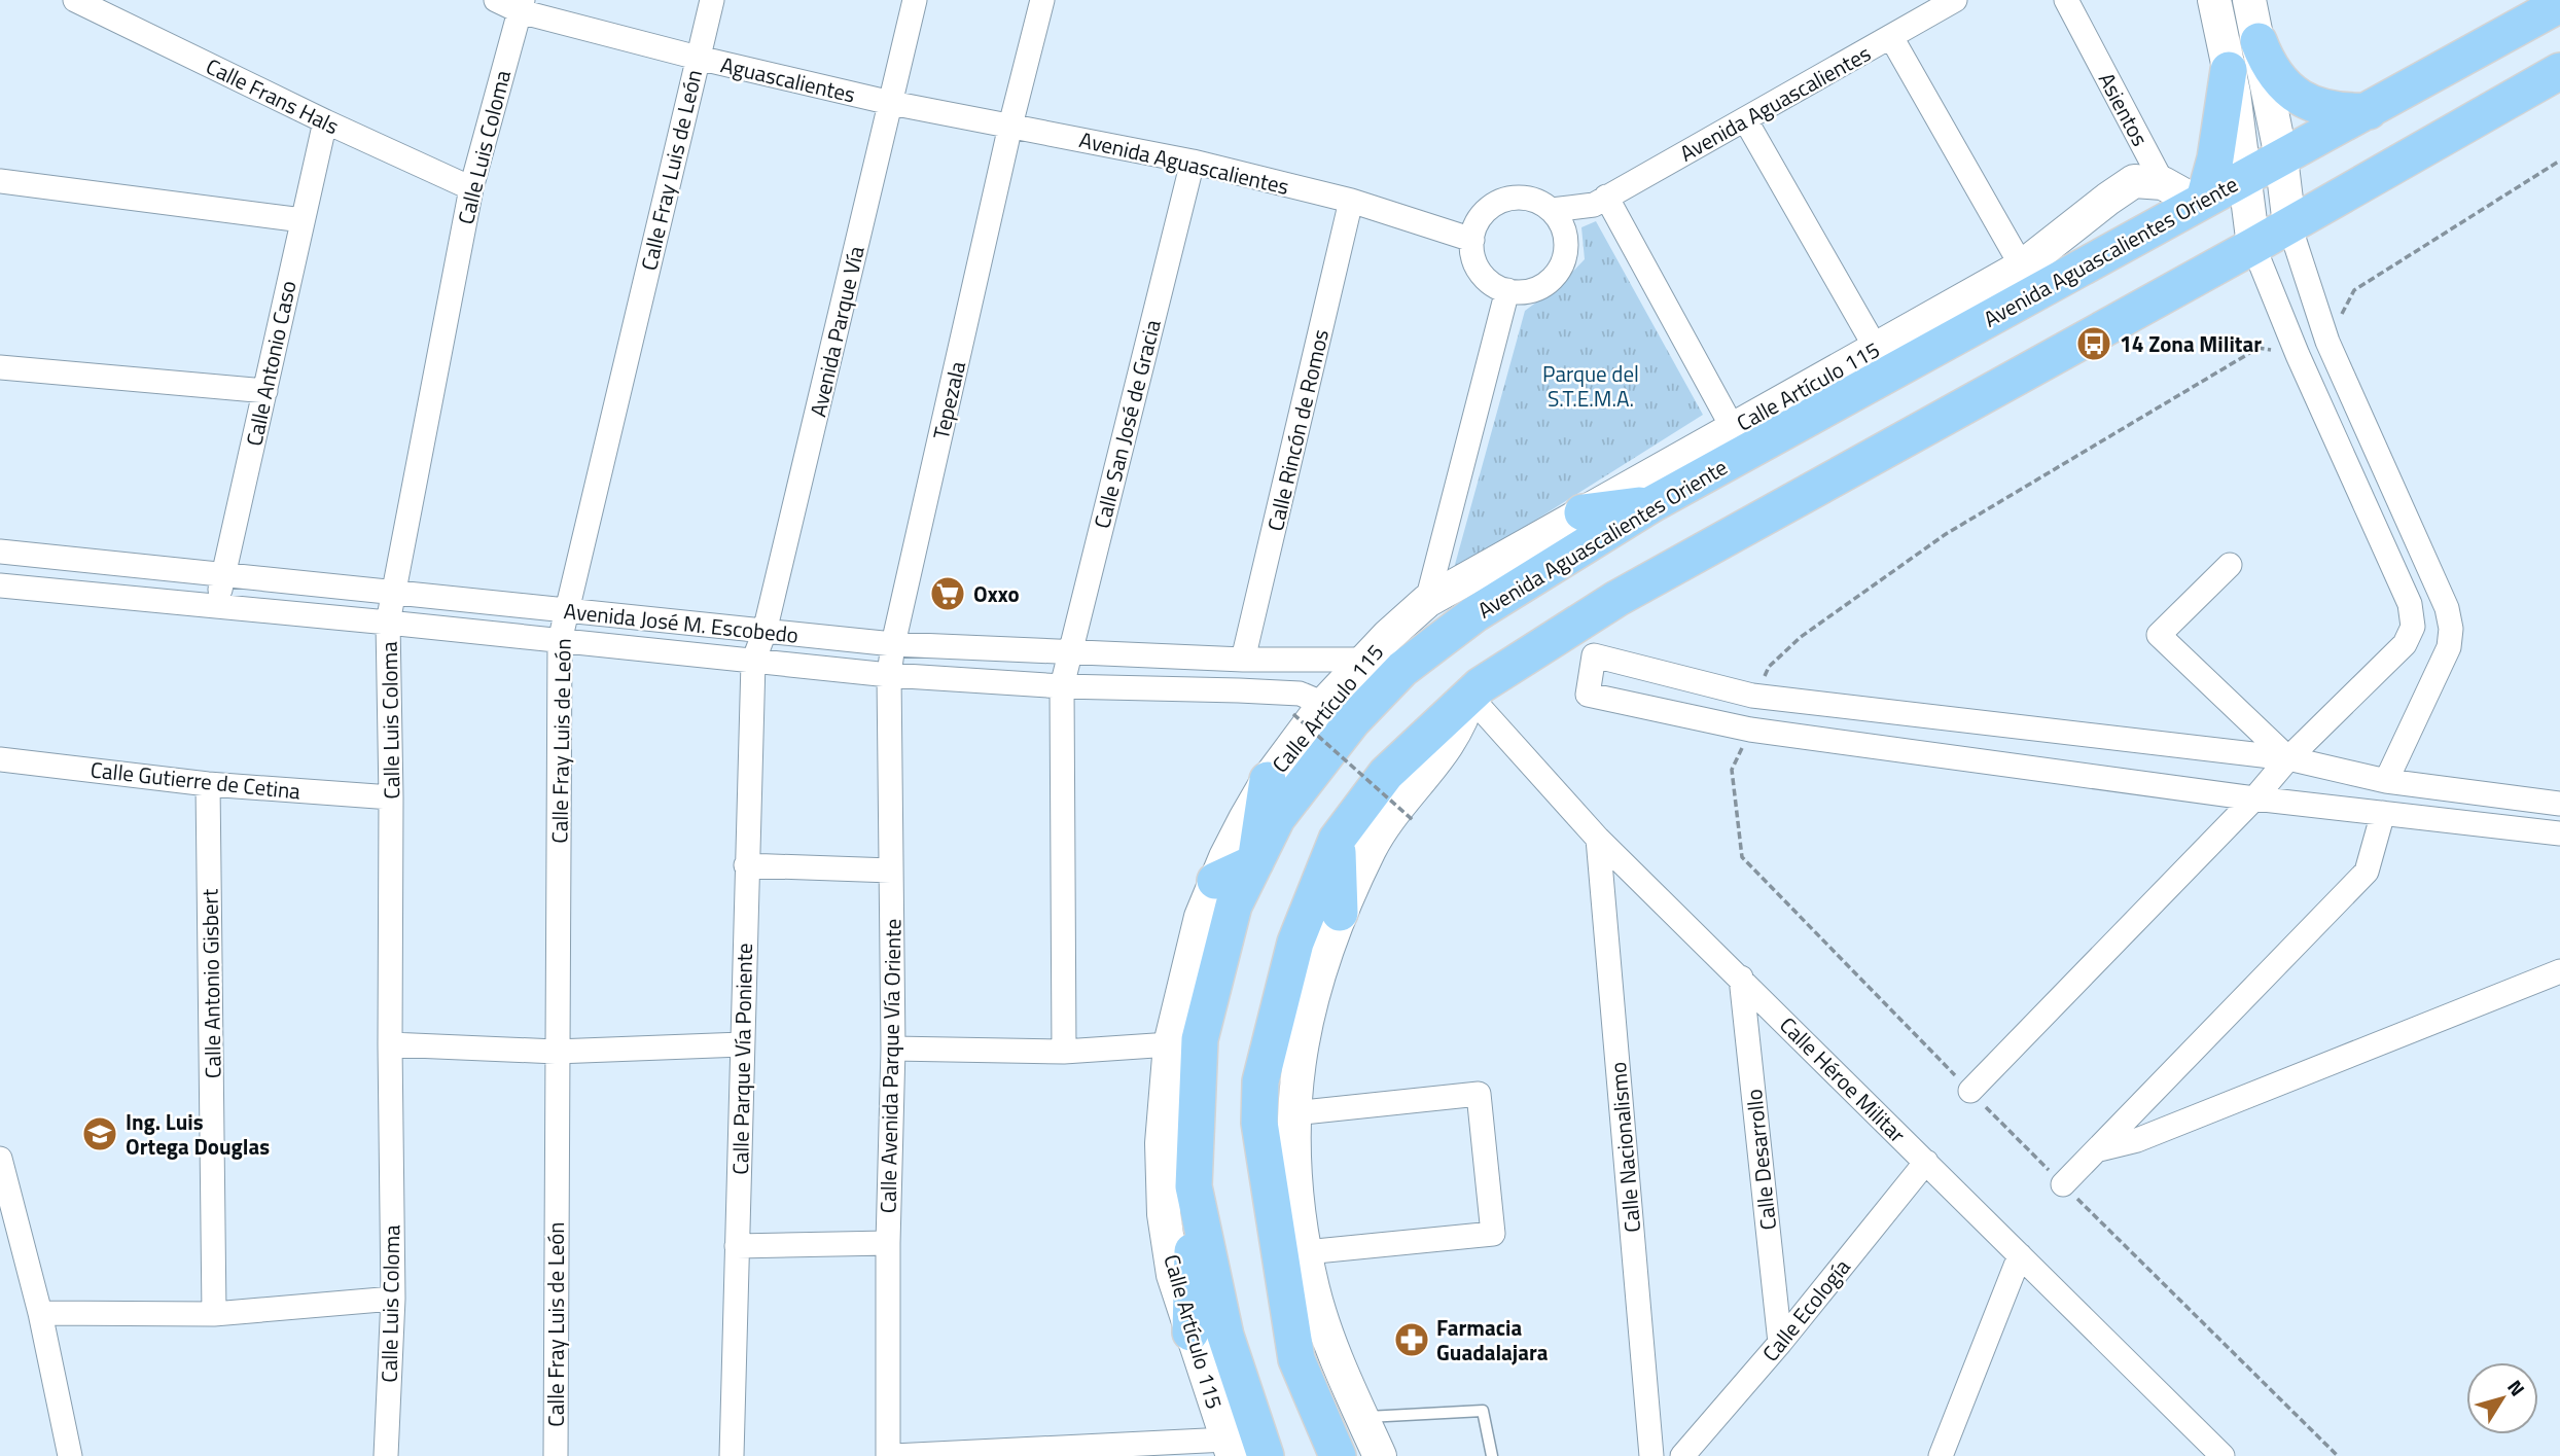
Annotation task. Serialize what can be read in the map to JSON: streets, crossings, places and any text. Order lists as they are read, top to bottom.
{
  "streets": {
    "main road": ["Avenida Aguascalientes Oriente"],
    "street": [
      "Aguascalientes",
      "Calle Frans Hals",
      "Avenida Aguascalientes",
      "Asientos",
      "Calle Luis Coloma",
      "Calle Fray Luis de León",
      "Avenida Parque Vía",
      "Calle Antonio Caso",
      "Calle Artículo 115",
      "Tepezala",
      "Calle San José de Gracia",
      "Calle Rincón de Romos",
      "Avenida José M. Escobedo",
      "Calle Gutierre de Cetina",
      "Calle Antonio Gisbert",
      "Calle Parque Vía Poniente",
      "Calle Avenida Parque Vía Oriente",
      "Calle Héroe Militar",
      "Calle Nacionalismo",
      "Calle Desarrollo",
      "Calle Ecología"
    ]
  },
  "crossings": [
    ["Aguascalientes", "Avenida Aguascalientes"],
    ["Aguascalientes", "Calle Luis Coloma"],
    ["Aguascalientes", "Calle Fray Luis de León"],
    ["Aguascalientes", "Avenida Parque Vía"],
    ["Calle Frans Hals", "Calle Luis Coloma"],
    ["Calle Frans Hals", "Calle Antonio Caso"],
    ["Avenida Aguascalientes", "Avenida Parque Vía"],
    ["Avenida Aguascalientes", "Tepezala"],
    ["Avenida Aguascalientes", "Calle San José de Gracia"],
    ["Avenida Aguascalientes", "Calle Rincón de Romos"],
    ["Asientos", "Calle Artículo 115"],
    ["Calle Luis Coloma", "Avenida José M. Escobedo"],
    ["Calle Luis Coloma", "Calle Gutierre de Cetina"],
    ["Calle Fray Luis de León", "Avenida José M. Escobedo"],
    ["Avenida Parque Vía", "Avenida José M. Escobedo"],
    ["Avenida Parque Vía", "Calle Parque Vía Poniente"],
    ["Calle Antonio Caso", "Avenida José M. Escobedo"],
    ["Calle Artículo 115", "Avenida José M. Escobedo"],
    ["Tepezala", "Avenida José M. Escobedo"],
    ["Tepezala", "Calle Avenida Parque Vía Oriente"],
    ["Calle San José de Gracia", "Avenida José M. Escobedo"],
    ["Calle Rincón de Romos", "Avenida José M. Escobedo"],
    ["Avenida José M. Escobedo", "Calle Parque Vía Poniente"],
    ["Avenida José M. Escobedo", "Calle Avenida Parque Vía Oriente"],
    ["Calle Gutierre de Cetina", "Calle Antonio Gisbert"],
    ["Calle Héroe Militar", "Calle Nacionalismo"],
    ["Calle Héroe Militar", "Calle Desarrollo"],
    ["Calle Héroe Militar", "Calle Ecología"],
    ["Calle Desarrollo", "Calle Ecología"]
  ],
  "parks": ["Parque del S.T.E.M.A."],
  "places": {
    "bus stop": ["14 Zona Militar"],
    "supermarket": ["Oxxo"],
    "school or university": ["Ing. Luis Ortega Douglas"],
    "pharmacy": ["Farmacia Guadalajara"]
  },
  "north": "top right"
}
